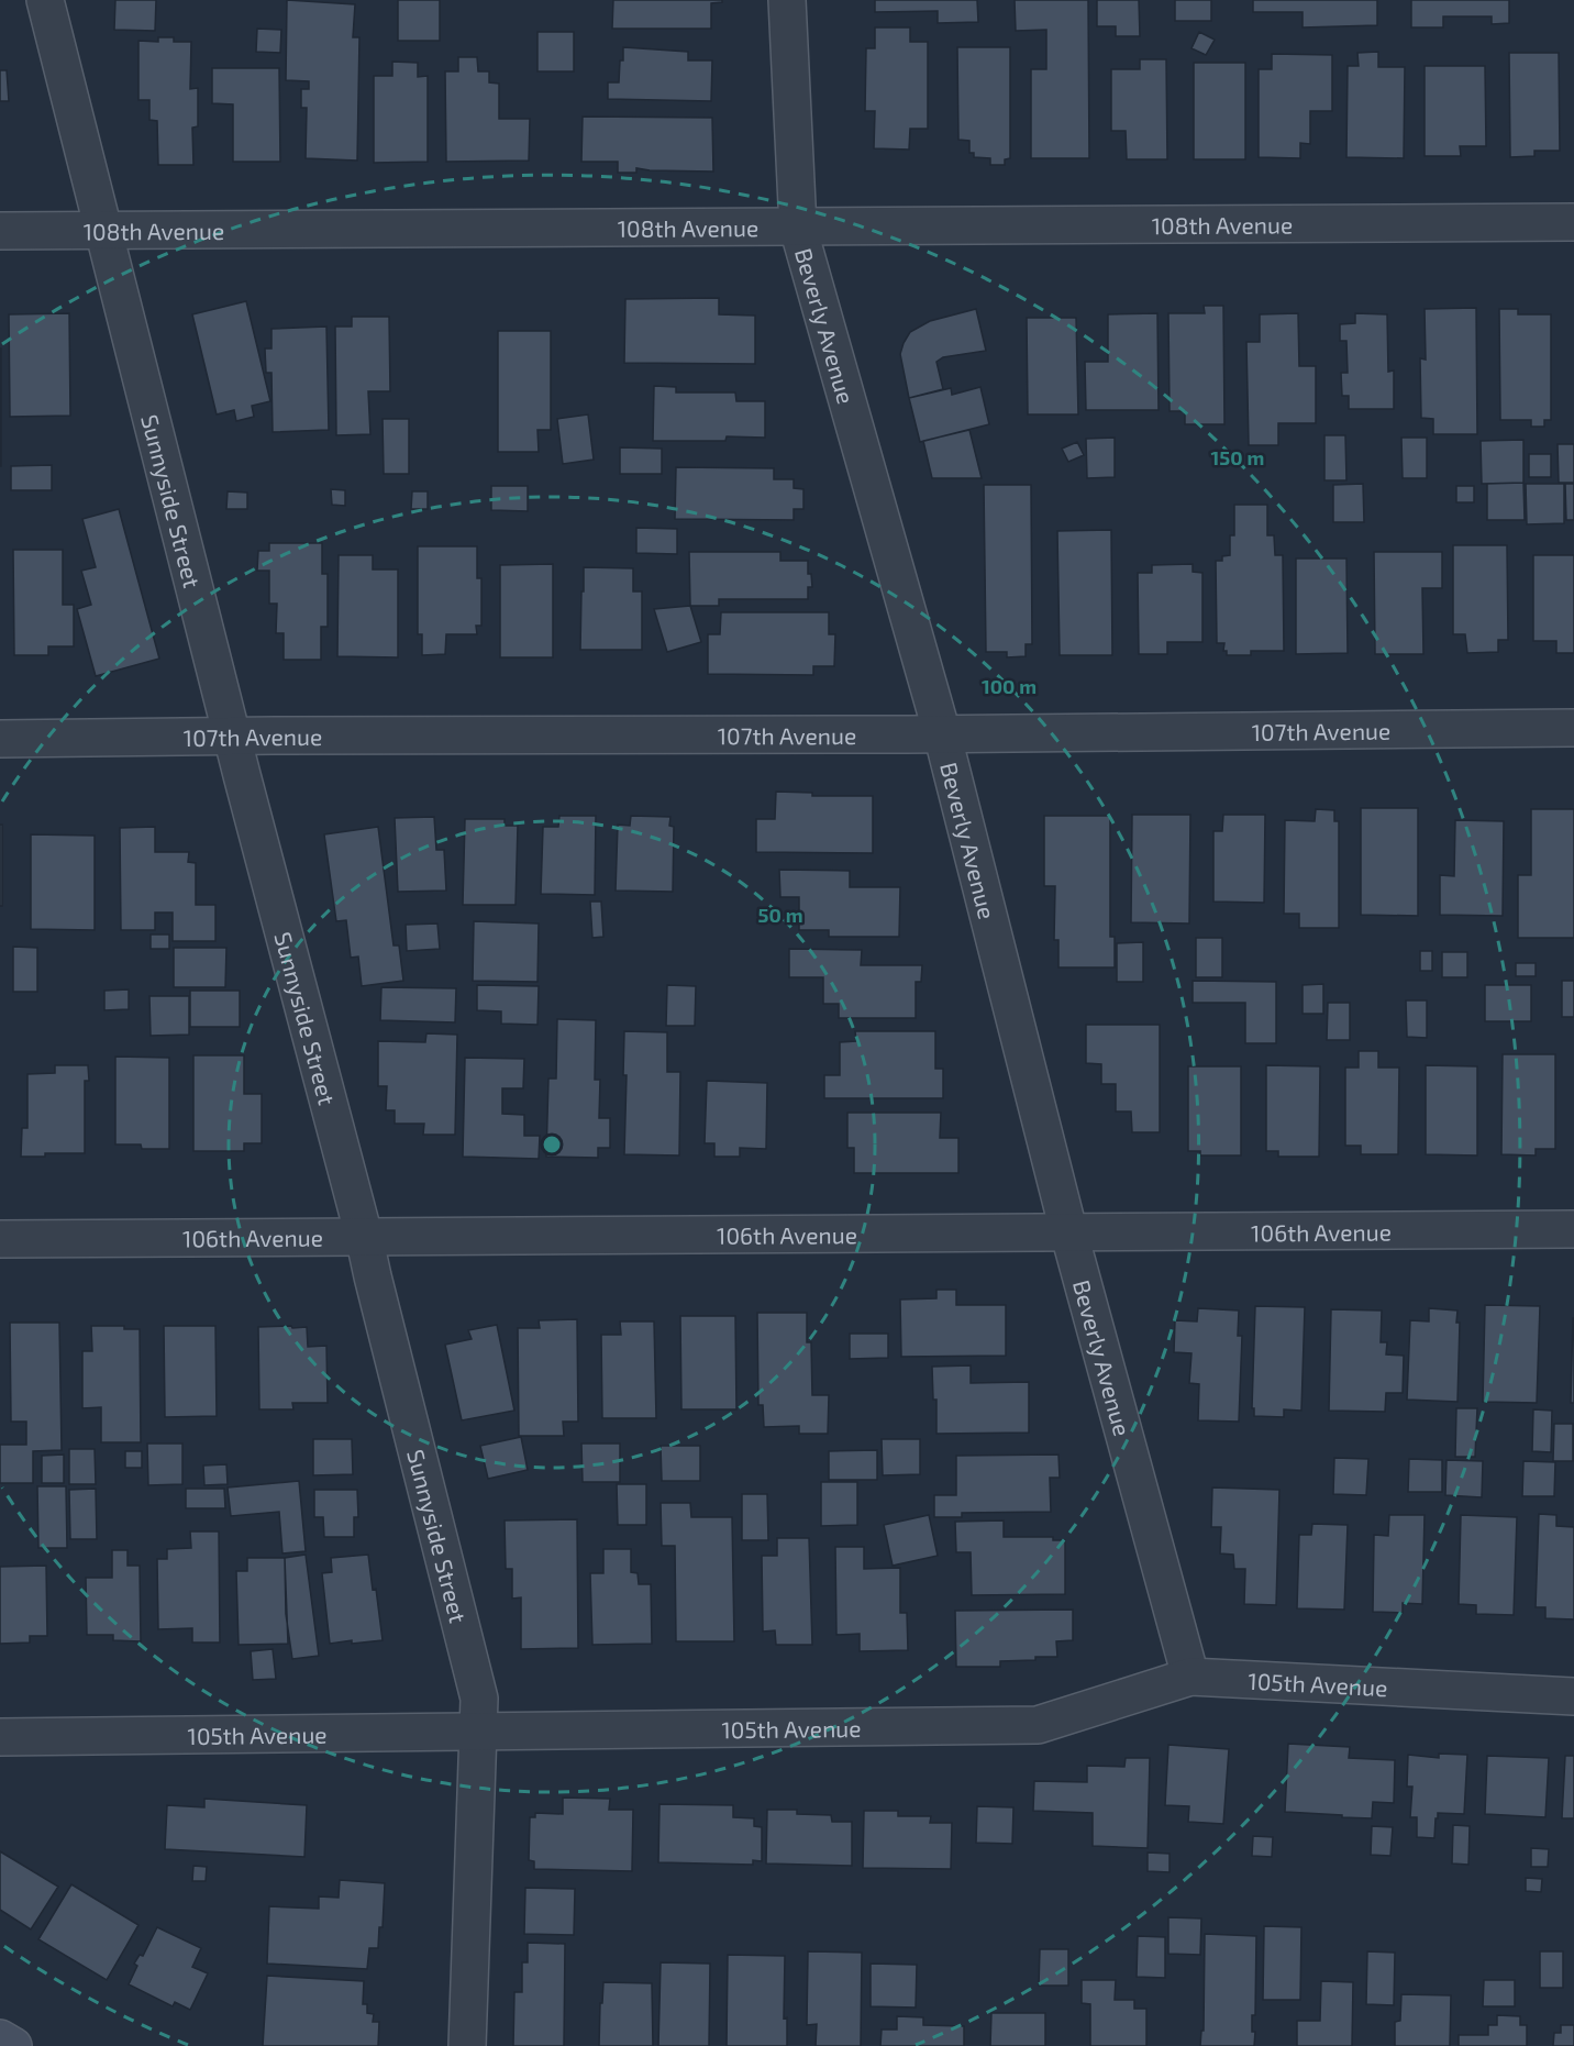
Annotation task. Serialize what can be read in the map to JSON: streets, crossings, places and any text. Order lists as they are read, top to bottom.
{
  "streets": {
    "street": [
      "108th Avenue",
      "Beverly Avenue",
      "Sunnyside Street",
      "107th Avenue",
      "106th Avenue",
      "105th Avenue"
    ]
  },
  "crossings": [
    ["108th Avenue", "Beverly Avenue"],
    ["108th Avenue", "Sunnyside Street"],
    ["Beverly Avenue", "107th Avenue"],
    ["Beverly Avenue", "106th Avenue"],
    ["Beverly Avenue", "105th Avenue"],
    ["Sunnyside Street", "107th Avenue"],
    ["Sunnyside Street", "106th Avenue"],
    ["Sunnyside Street", "105th Avenue"]
  ],
  "rings": ["150 m", "100 m", "50 m"]
}
